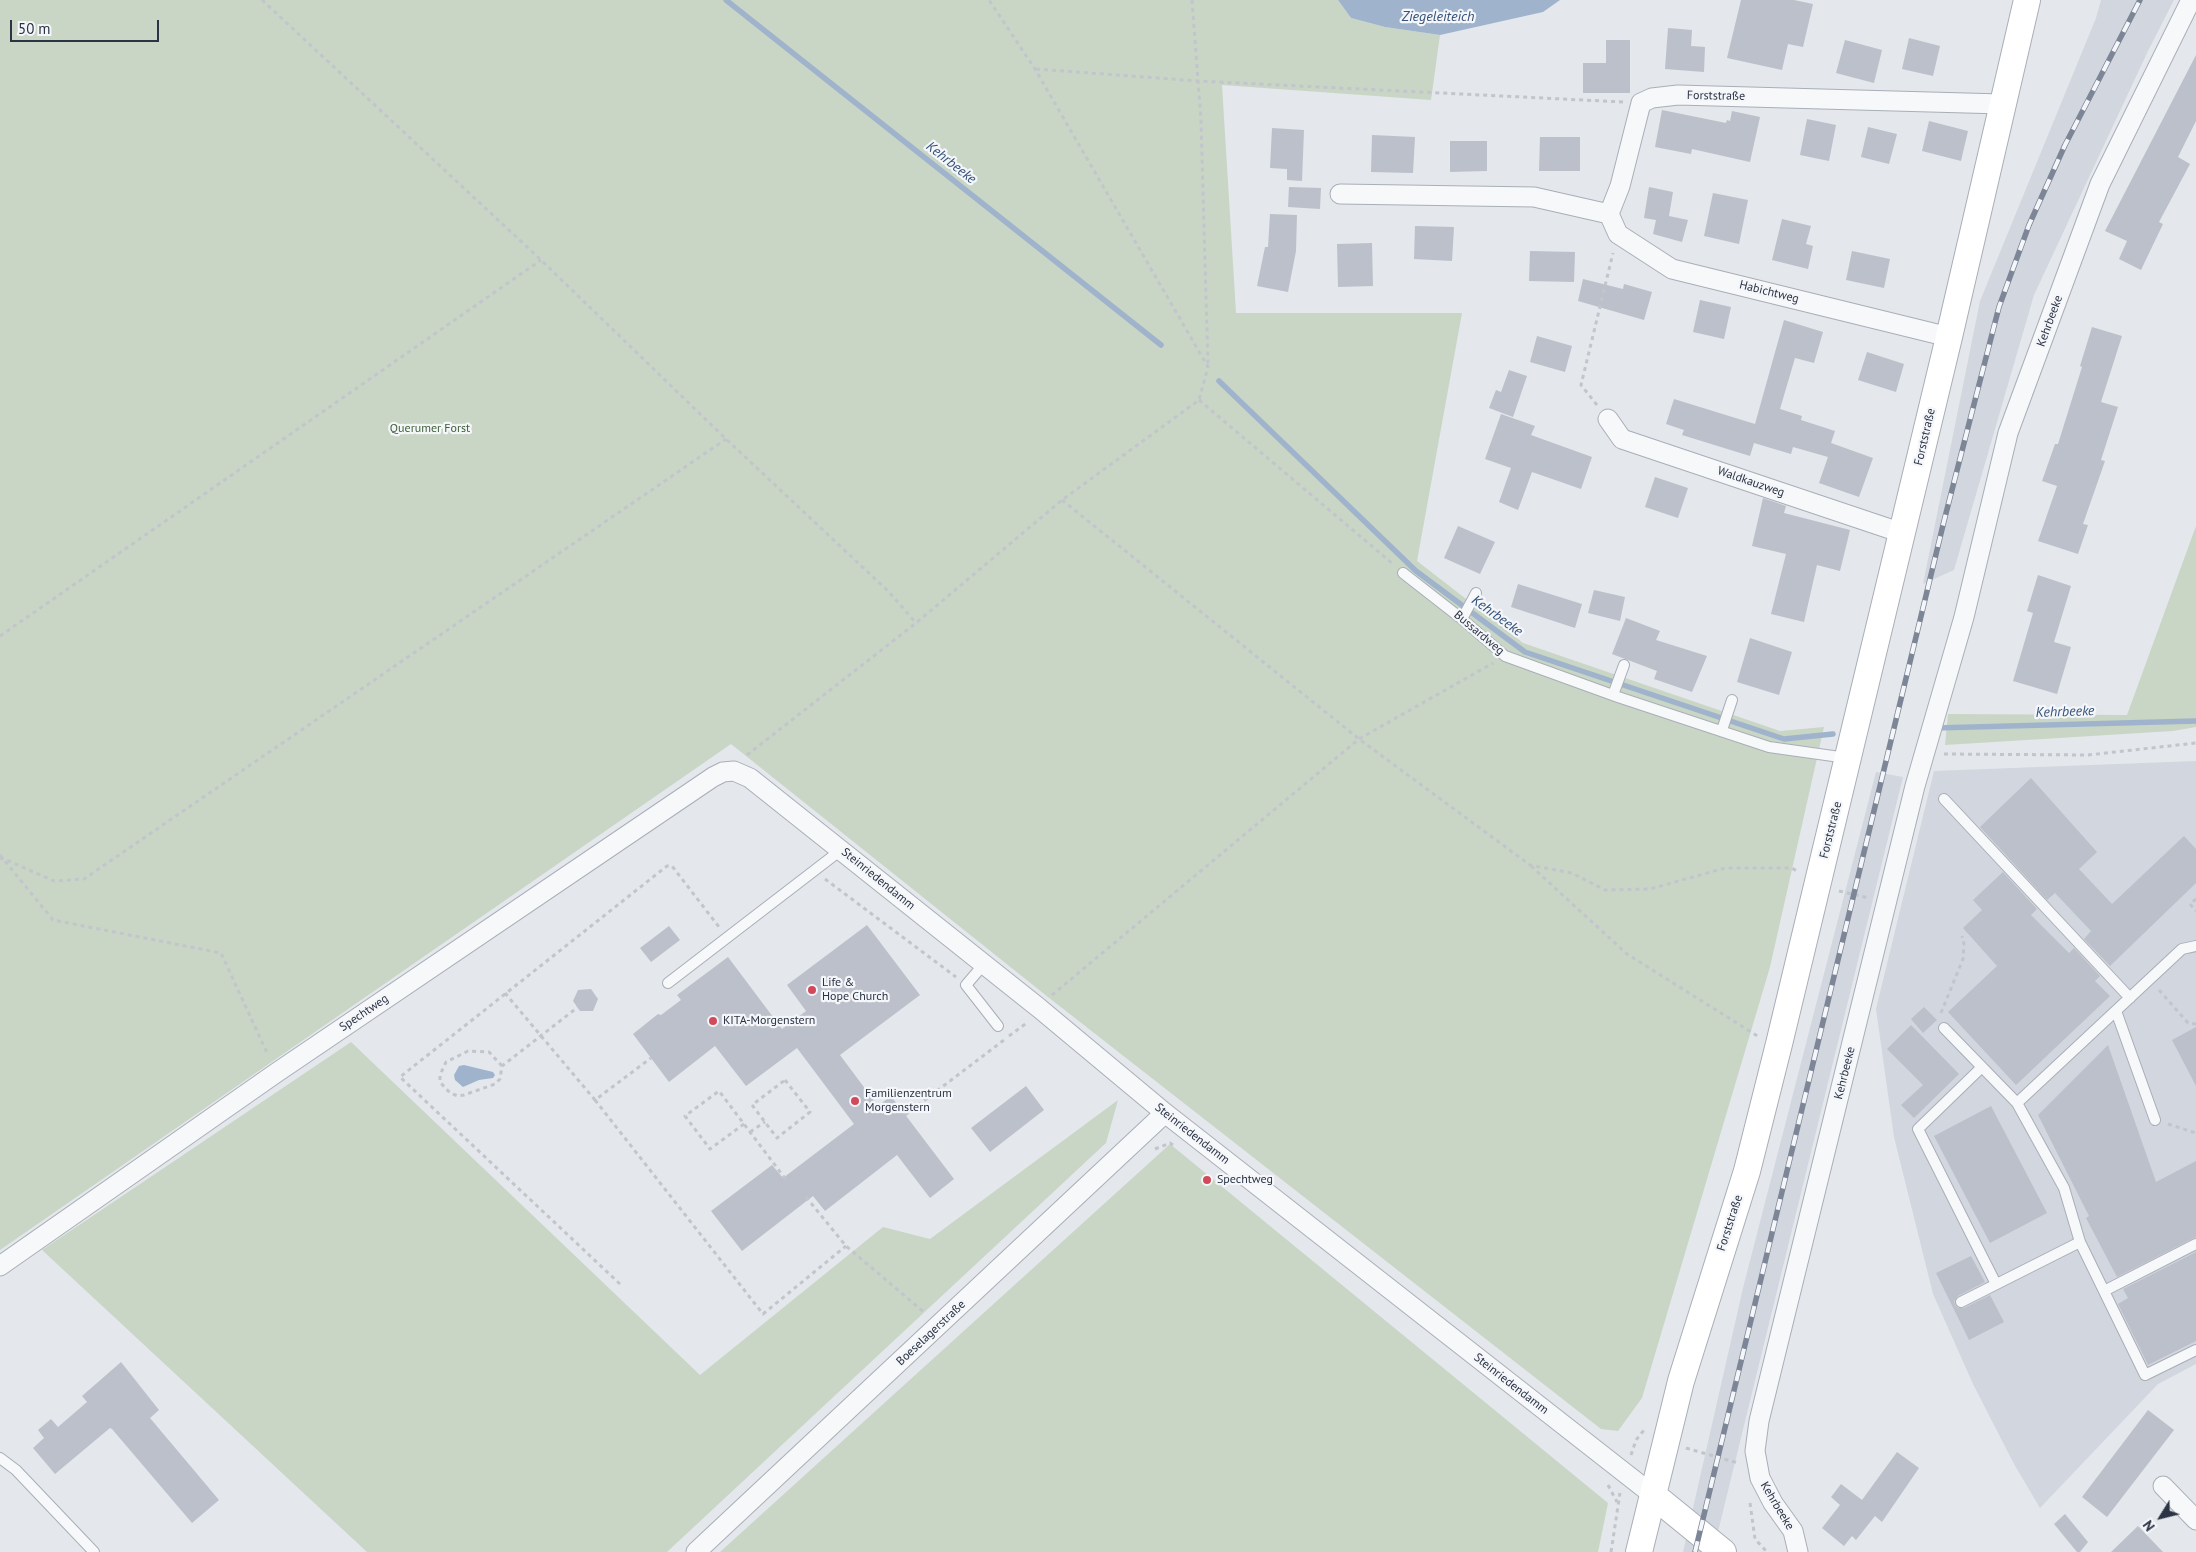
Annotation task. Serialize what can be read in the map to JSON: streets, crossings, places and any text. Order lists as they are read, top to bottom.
{
  "streets": {
    "main road": ["Forststraße", "Steinriedendamm"],
    "street": [
      "Habichtweg",
      "Kehrbeeke",
      "Waldkauzweg",
      "Spechtweg",
      "Boeselagerstraße"
    ],
    "lane": ["Bussardweg"]
  },
  "crossings": [
    ["Forststraße", "Habichtweg"],
    ["Forststraße", "Waldkauzweg"],
    ["Forststraße", "Bussardweg"],
    ["Forststraße", "Steinriedendamm"],
    ["Steinriedendamm", "Spechtweg"],
    ["Steinriedendamm", "Boeselagerstraße"]
  ],
  "water": ["Ziegeleiteich", "Kehrbeeke"],
  "parks": ["Querumer Forst"],
  "places": [
    "Life & Hope Church",
    "KITA-Morgenstern",
    "Familienzentrum Morgenstern",
    "Spechtweg"
  ],
  "scale_bar": "50 m",
  "north": "bottom left"
}
